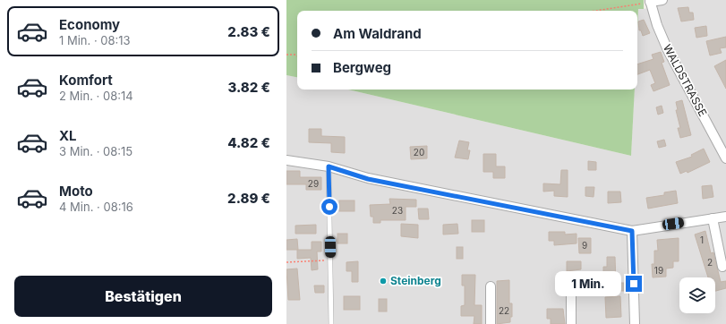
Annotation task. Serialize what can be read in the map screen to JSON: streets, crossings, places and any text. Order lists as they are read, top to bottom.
{
  "streets": {
    "street": ["WALDSTRASSE"]
  },
  "places": ["Steinberg"],
  "house_numbers": [
    "20",
    "29",
    "23",
    "1",
    "9",
    "2",
    "19",
    "22"
  ],
  "page": {
    "list": [
      {
        "name": "Economy",
        "note": "1 Min. · 08:13",
        "value": "2.83 €"
      },
      {
        "name": "Komfort",
        "note": "2 Min. · 08:14",
        "value": "3.82 €"
      },
      {
        "name": "XL",
        "note": "3 Min. · 08:15",
        "value": "4.82 €"
      },
      {
        "name": "Moto",
        "note": "4 Min. · 08:16",
        "value": "2.89 €"
      }
    ],
    "banner": ["Am Waldrand", "Bergweg"],
    "buttons": "Bestätigen",
    "bubble": "1 Min."
  }
}
